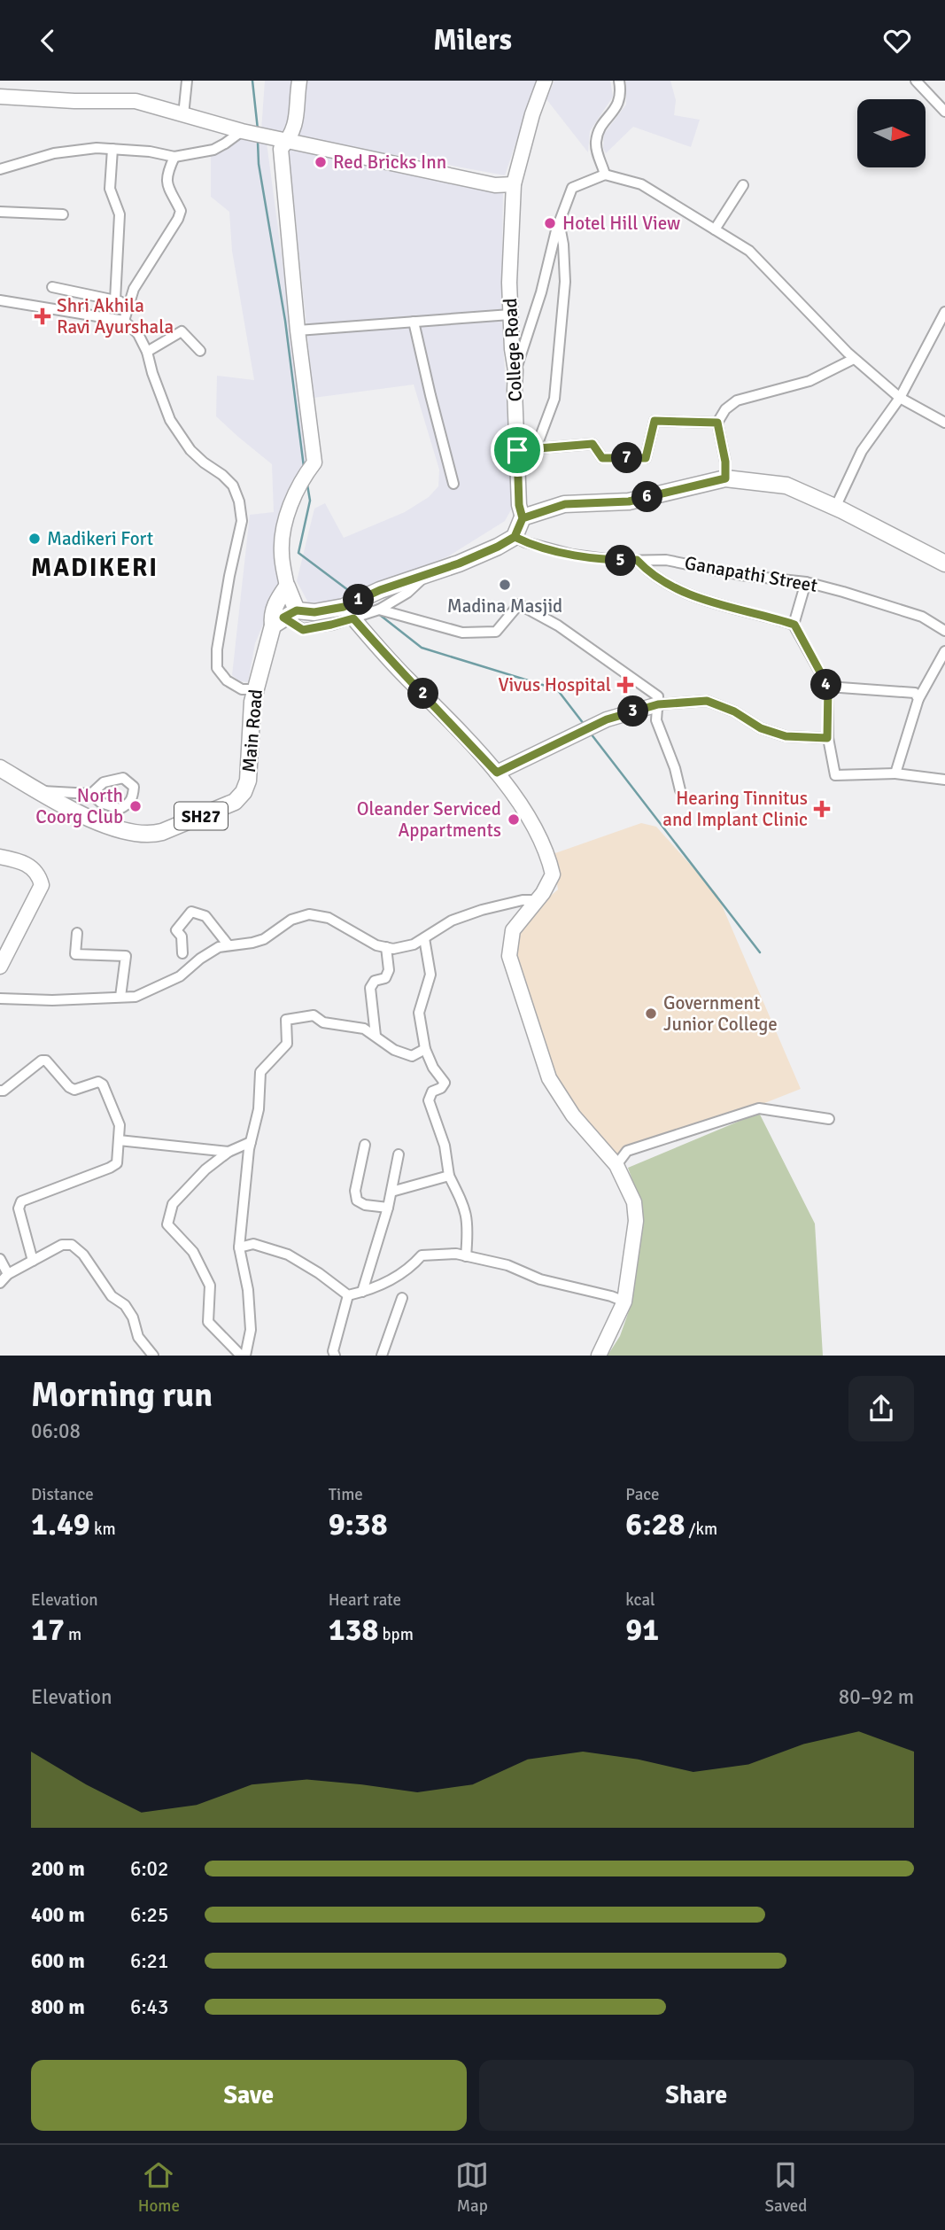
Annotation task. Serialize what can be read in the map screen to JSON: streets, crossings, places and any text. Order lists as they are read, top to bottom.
{
  "streets": {
    "main road": ["Main Road", "SH27"],
    "street": ["College Road", "Ganapathi Street"]
  },
  "crossings": [
    ["Main Road", "SH27"]
  ],
  "districts": ["MADIKERI"],
  "places": {
    "other": [
      "Red Bricks Inn",
      "Hotel Hill View",
      "Madikeri Fort",
      "Madina Masjid",
      "North Coorg Club",
      "Oleander Serviced Appartments",
      "Government Junior College"
    ],
    "health": ["Shri Akhila Ravi Ayurshala", "Vivus Hospital", "Hearing Tinnitus and Implant Clinic"]
  },
  "north": "right",
  "page": {
    "header": "Milers",
    "pins": [
      "7",
      "6",
      "5",
      "1",
      "4",
      "2",
      "3"
    ],
    "heading": ["Morning run", "06:08"],
    "stats": [
      ["Distance", "1.49 km"],
      ["Time", "9:38"],
      ["Pace", "6:28 /km"],
      ["Elevation", "17 m"],
      ["Heart rate", "138 bpm"],
      ["kcal", "91"]
    ],
    "chart": ["Elevation", "80–92 m"],
    "list": [
      {
        "name": "200 m",
        "note": "6:02"
      },
      {
        "name": "400 m",
        "note": "6:25"
      },
      {
        "name": "600 m",
        "note": "6:21"
      },
      {
        "name": "800 m",
        "note": "6:43"
      }
    ],
    "buttons": ["Save", "Share"],
    "tabs": ["Home", "Map", "Saved"]
  }
}
